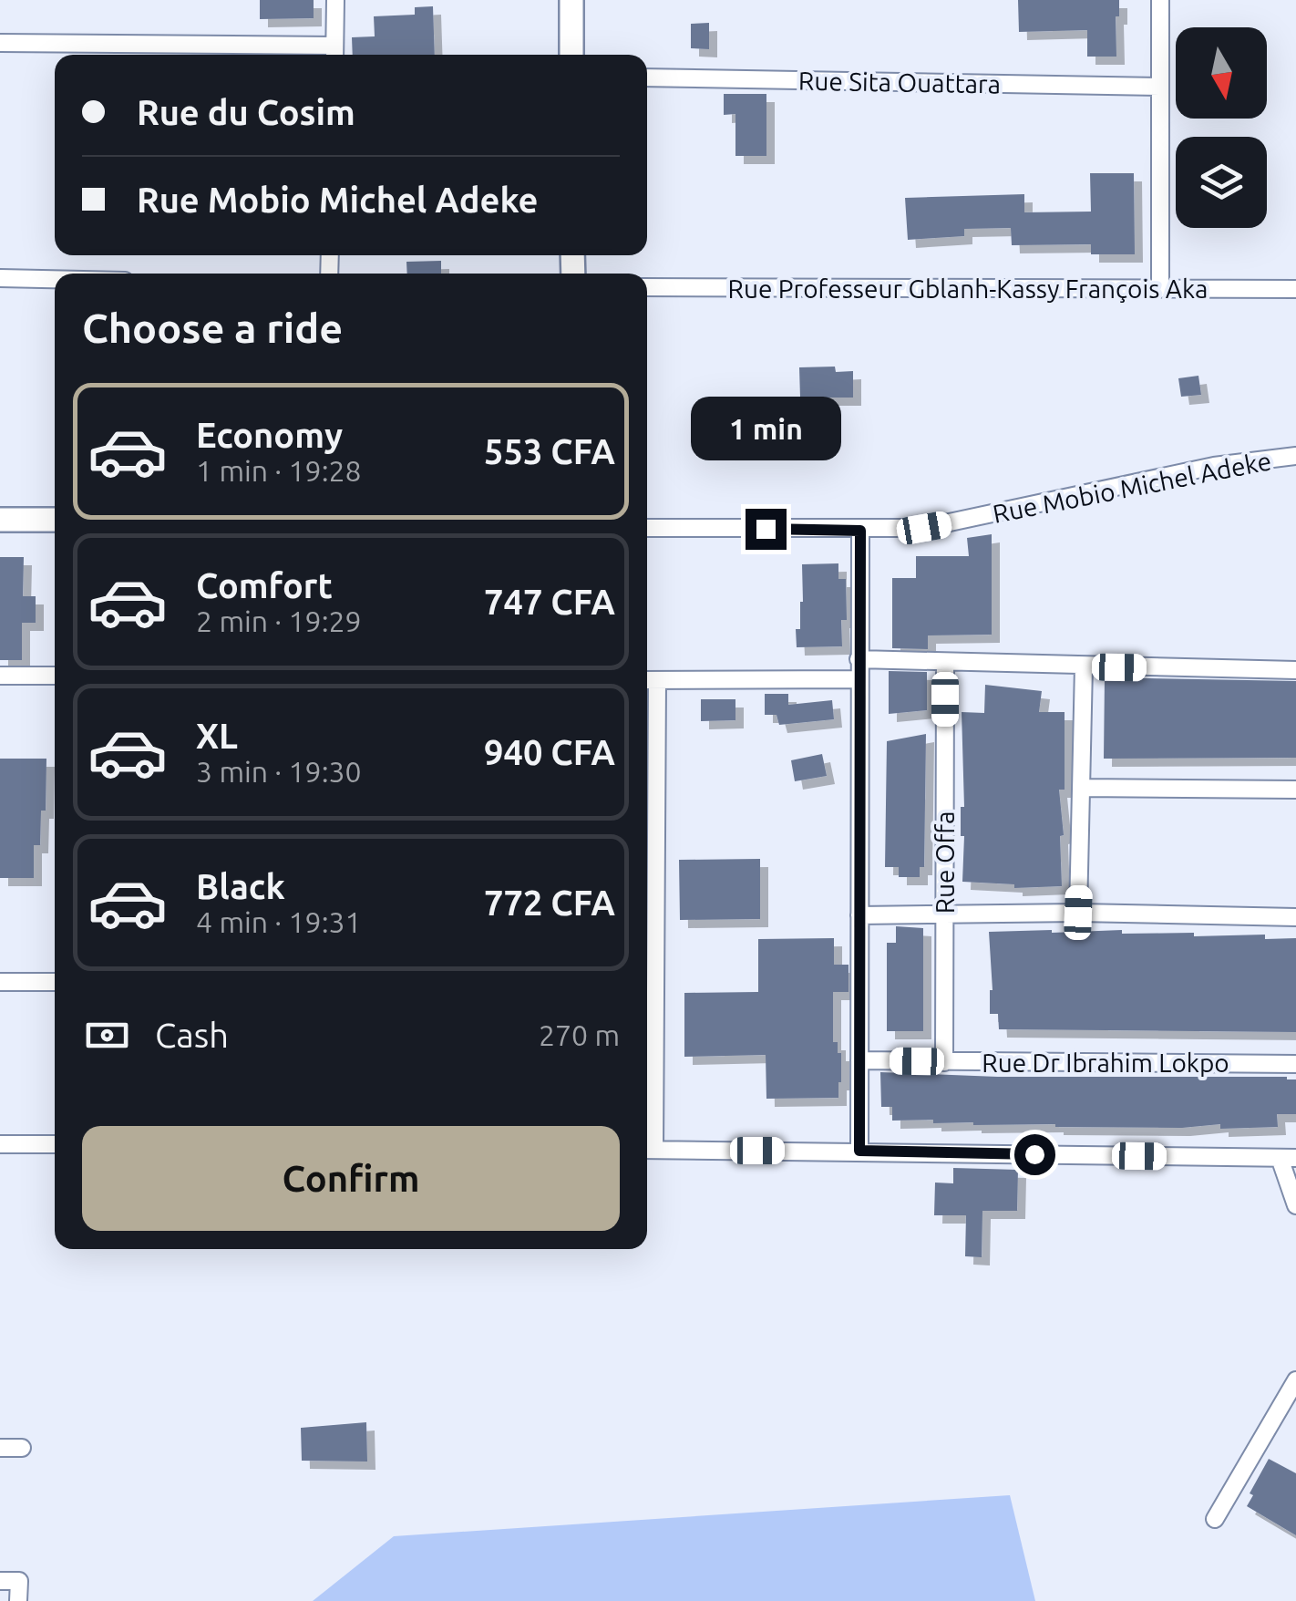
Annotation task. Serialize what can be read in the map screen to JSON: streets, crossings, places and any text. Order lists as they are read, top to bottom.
{
  "streets": {
    "street": [
      "Rue Sita Ouattara",
      "Rue Professeur Gblanh-Kassy François Aka",
      "Rue Mobio Michel Adeke",
      "Rue Offa",
      "Rue Dr Ibrahim Lokpo"
    ]
  },
  "crossings": [
    ["Rue Offa", "Rue Dr Ibrahim Lokpo"]
  ],
  "north": "bottom",
  "page": {
    "banner": ["Rue du Cosim", "Rue Mobio Michel Adeke"],
    "heading": "Choose a ride",
    "list": [
      {
        "name": "Economy",
        "note": "1 min · 19:28",
        "value": "553 CFA"
      },
      {
        "name": "Comfort",
        "note": "2 min · 19:29",
        "value": "747 CFA"
      },
      {
        "name": "XL",
        "note": "3 min · 19:30",
        "value": "940 CFA"
      },
      {
        "name": "Black",
        "note": "4 min · 19:31",
        "value": "772 CFA"
      }
    ],
    "bubble": "1 min",
    "pay": ["Cash", "270 m"],
    "buttons": "Confirm"
  }
}
